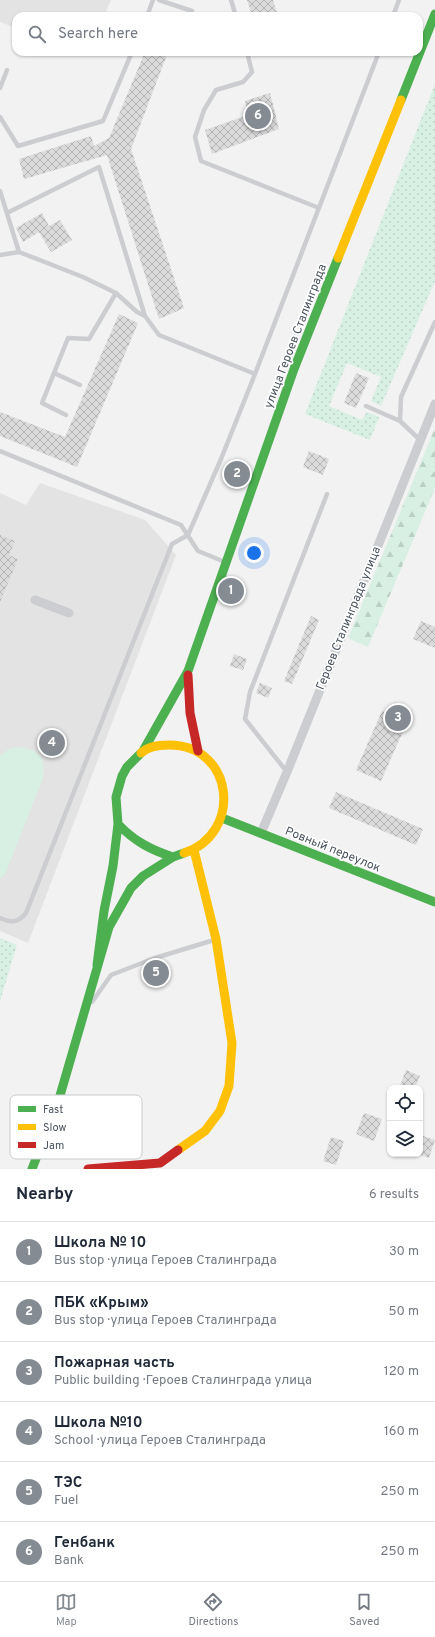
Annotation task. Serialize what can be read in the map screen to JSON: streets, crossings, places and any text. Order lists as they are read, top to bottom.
{
  "streets": {
    "main road": ["улица Героев Сталинграда", "Ровный переулок"],
    "street": ["Героев Сталинграда улица"]
  },
  "crossings": [
    ["улица Героев Сталинграда", "Ровный переулок"],
    ["Героев Сталинграда улица", "Ровный переулок"]
  ],
  "legend": ["Fast", "Slow", "Jam"],
  "page": {
    "search": "Search here",
    "pins": [
      "6",
      "2",
      "1",
      "3",
      "4",
      "5"
    ],
    "heading": ["Nearby", "6 results"],
    "list": [
      {
        "mark": "1",
        "name": "Школа № 10",
        "note": "Bus stop · улица Героев Сталинграда",
        "value": "30 m"
      },
      {
        "mark": "2",
        "name": "ПБК «Крым»",
        "note": "Bus stop · улица Героев Сталинграда",
        "value": "50 m"
      },
      {
        "mark": "3",
        "name": "Пожарная часть",
        "note": "Public building · Героев Сталинграда улица",
        "value": "120 m"
      },
      {
        "mark": "4",
        "name": "Школа №10",
        "note": "School · улица Героев Сталинграда",
        "value": "160 m"
      },
      {
        "mark": "5",
        "name": "ТЭС",
        "note": "Fuel",
        "value": "250 m"
      },
      {
        "mark": "6",
        "name": "Генбанк",
        "note": "Bank",
        "value": "250 m"
      }
    ],
    "nav": ["Map", "Directions", "Saved"]
  }
}
